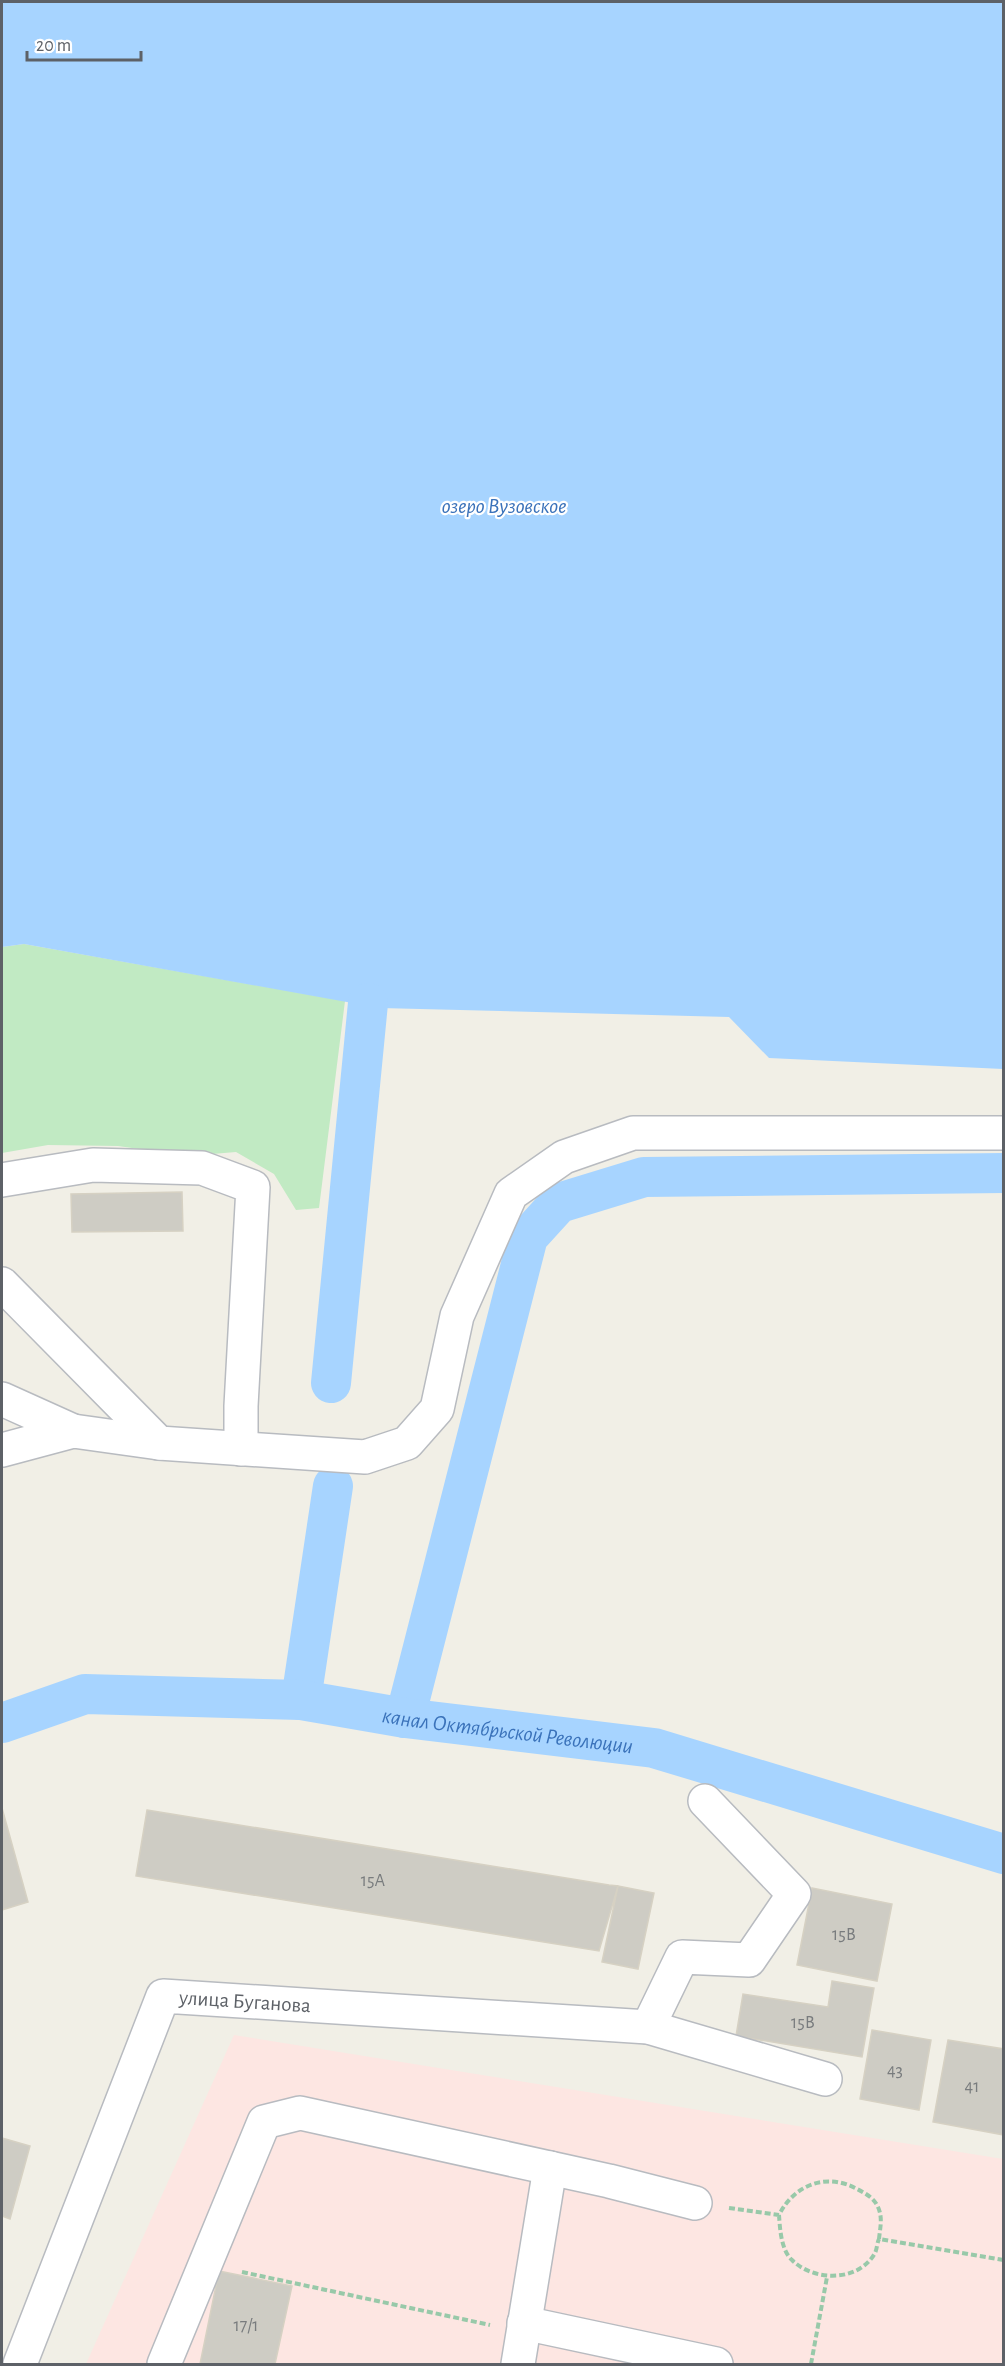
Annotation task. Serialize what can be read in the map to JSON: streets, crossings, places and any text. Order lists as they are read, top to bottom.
{
  "streets": {
    "street": ["улица Буганова"]
  },
  "water": ["озеро Вузовское", "канал Октябрьской Революции"],
  "house_numbers": [
    "15А",
    "15В",
    "15В",
    "43",
    "41",
    "17/1"
  ],
  "scale_bar": "20 m"
}
